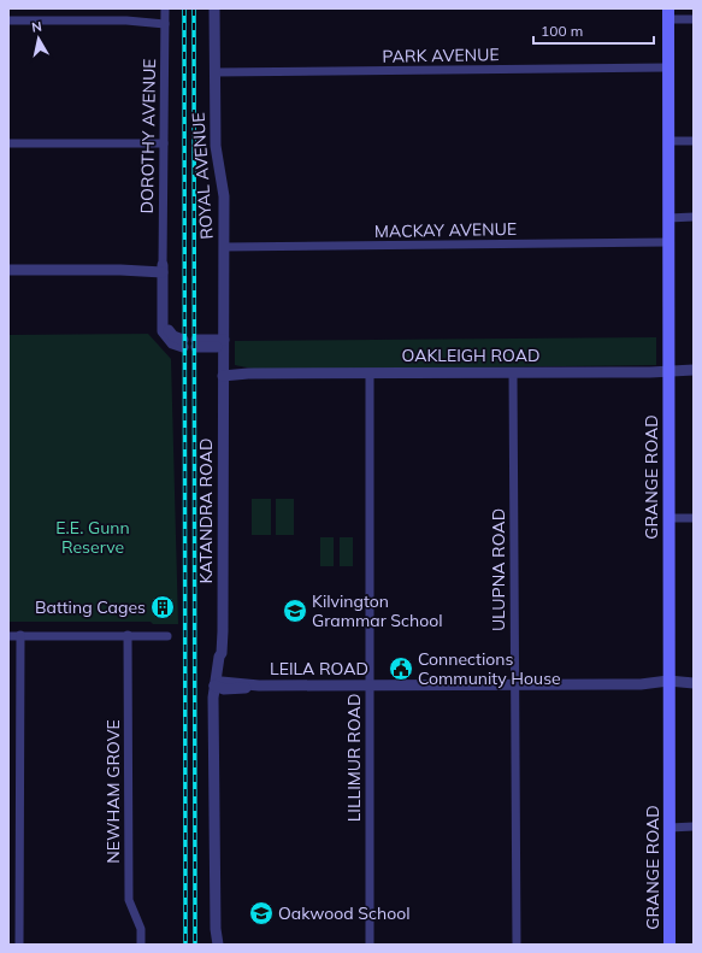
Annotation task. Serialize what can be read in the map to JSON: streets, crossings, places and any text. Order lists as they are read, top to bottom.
{
  "streets": {
    "main road": ["GRANGE ROAD"],
    "street": [
      "PARK AVENUE",
      "DOROTHY AVENUE",
      "ROYAL AVENUE",
      "MACKAY AVENUE",
      "OAKLEIGH ROAD",
      "KATANDRA ROAD",
      "ULUPNA ROAD",
      "LEILA ROAD",
      "LILLIMUR ROAD",
      "NEWHAM GROVE"
    ]
  },
  "crossings": [
    ["PARK AVENUE", "ROYAL AVENUE"],
    ["PARK AVENUE", "GRANGE ROAD"],
    ["ROYAL AVENUE", "MACKAY AVENUE"],
    ["ROYAL AVENUE", "OAKLEIGH ROAD"],
    ["ROYAL AVENUE", "KATANDRA ROAD"],
    ["MACKAY AVENUE", "GRANGE ROAD"],
    ["OAKLEIGH ROAD", "GRANGE ROAD"],
    ["OAKLEIGH ROAD", "KATANDRA ROAD"],
    ["OAKLEIGH ROAD", "ULUPNA ROAD"],
    ["OAKLEIGH ROAD", "LILLIMUR ROAD"],
    ["GRANGE ROAD", "LEILA ROAD"],
    ["KATANDRA ROAD", "LEILA ROAD"],
    ["ULUPNA ROAD", "LEILA ROAD"],
    ["LEILA ROAD", "LILLIMUR ROAD"]
  ],
  "parks": ["E.E. Gunn Reserve"],
  "places": {
    "building": ["Batting Cages"],
    "school or university": ["Kilvington Grammar School", "Oakwood School"],
    "public building": ["Connections Community House"]
  },
  "scale_bar": "100 m",
  "north": "top"
}
